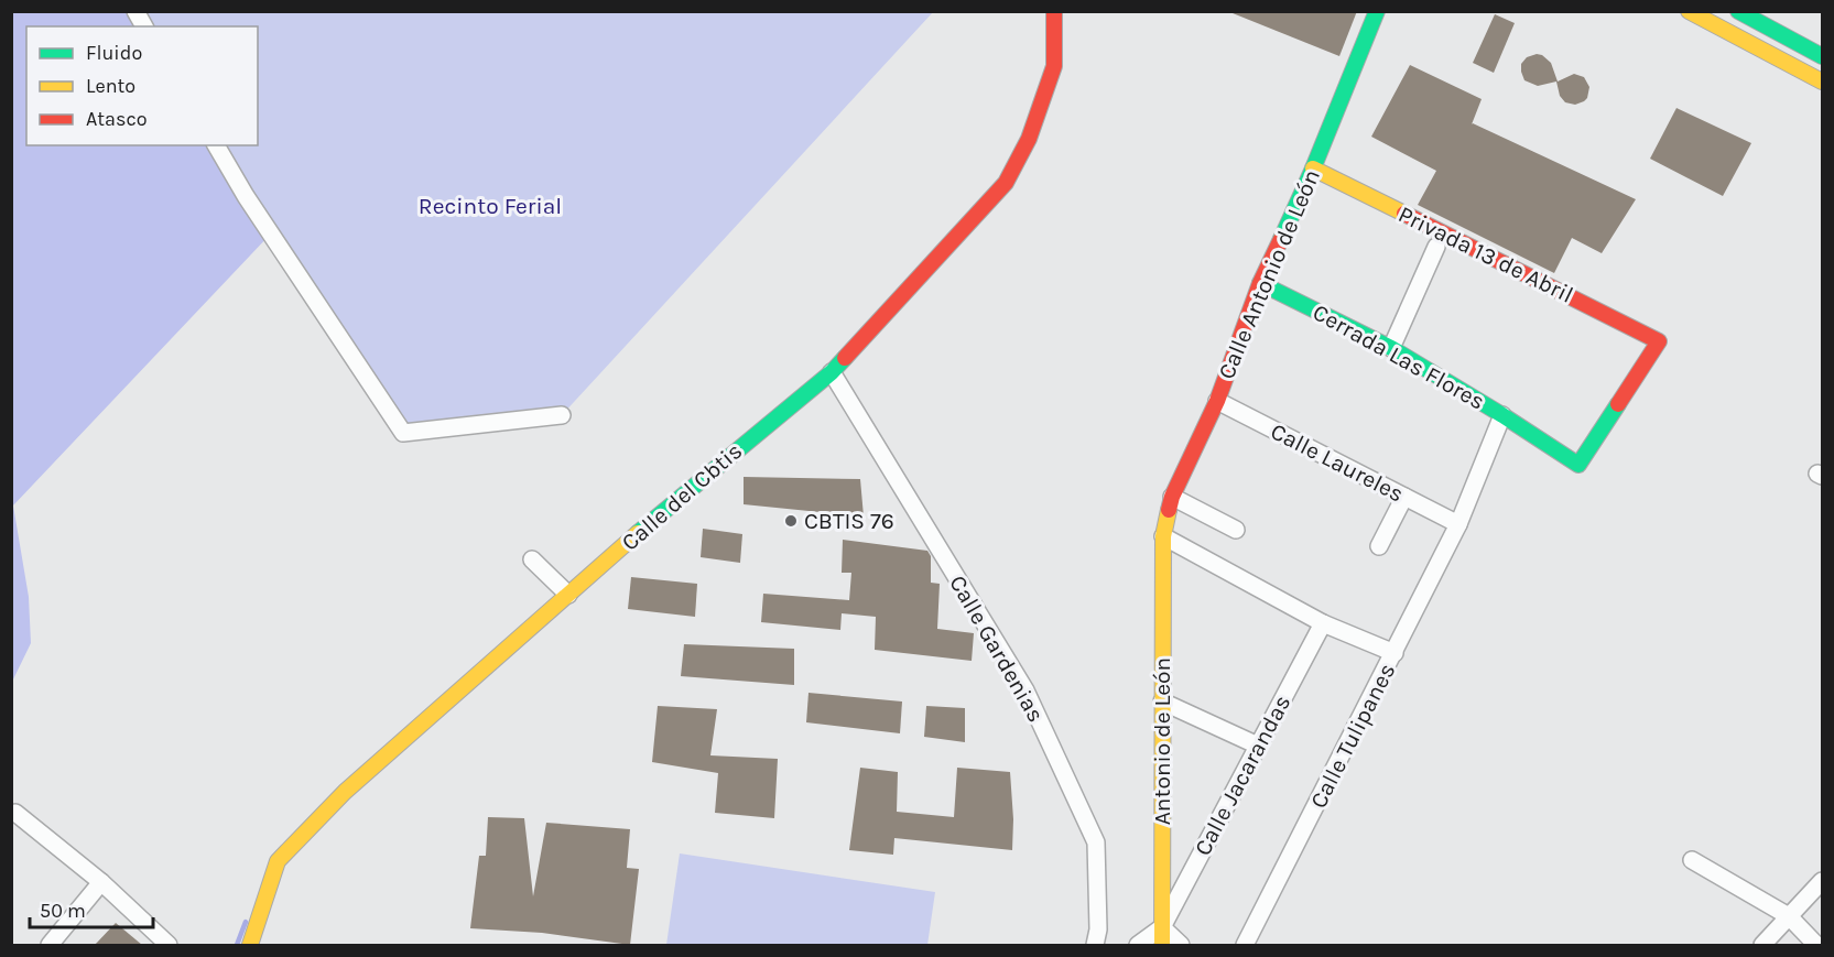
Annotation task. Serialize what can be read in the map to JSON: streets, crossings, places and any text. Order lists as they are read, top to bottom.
{
  "streets": {
    "street": [
      "Privada 13 de Abril",
      "Calle Antonio de León",
      "Cerrada Las Flores",
      "Calle Laureles",
      "Calle del Cbtis",
      "Calle Gardenias",
      "Calle Tulipanes",
      "Antonio de León",
      "Calle Jacarandas"
    ]
  },
  "crossings": [
    ["Privada 13 de Abril", "Calle Antonio de León"],
    ["Privada 13 de Abril", "Cerrada Las Flores"],
    ["Calle Antonio de León", "Cerrada Las Flores"],
    ["Calle Antonio de León", "Calle Laureles"],
    ["Calle Antonio de León", "Antonio de León"],
    ["Cerrada Las Flores", "Calle Laureles"],
    ["Cerrada Las Flores", "Calle Tulipanes"],
    ["Calle Laureles", "Calle Tulipanes"],
    ["Calle del Cbtis", "Calle Gardenias"],
    ["Antonio de León", "Calle Jacarandas"]
  ],
  "parks": ["Recinto Ferial"],
  "places": ["CBTIS 76"],
  "legend": ["Fluido", "Lento", "Atasco"],
  "scale_bar": "50 m"
}
